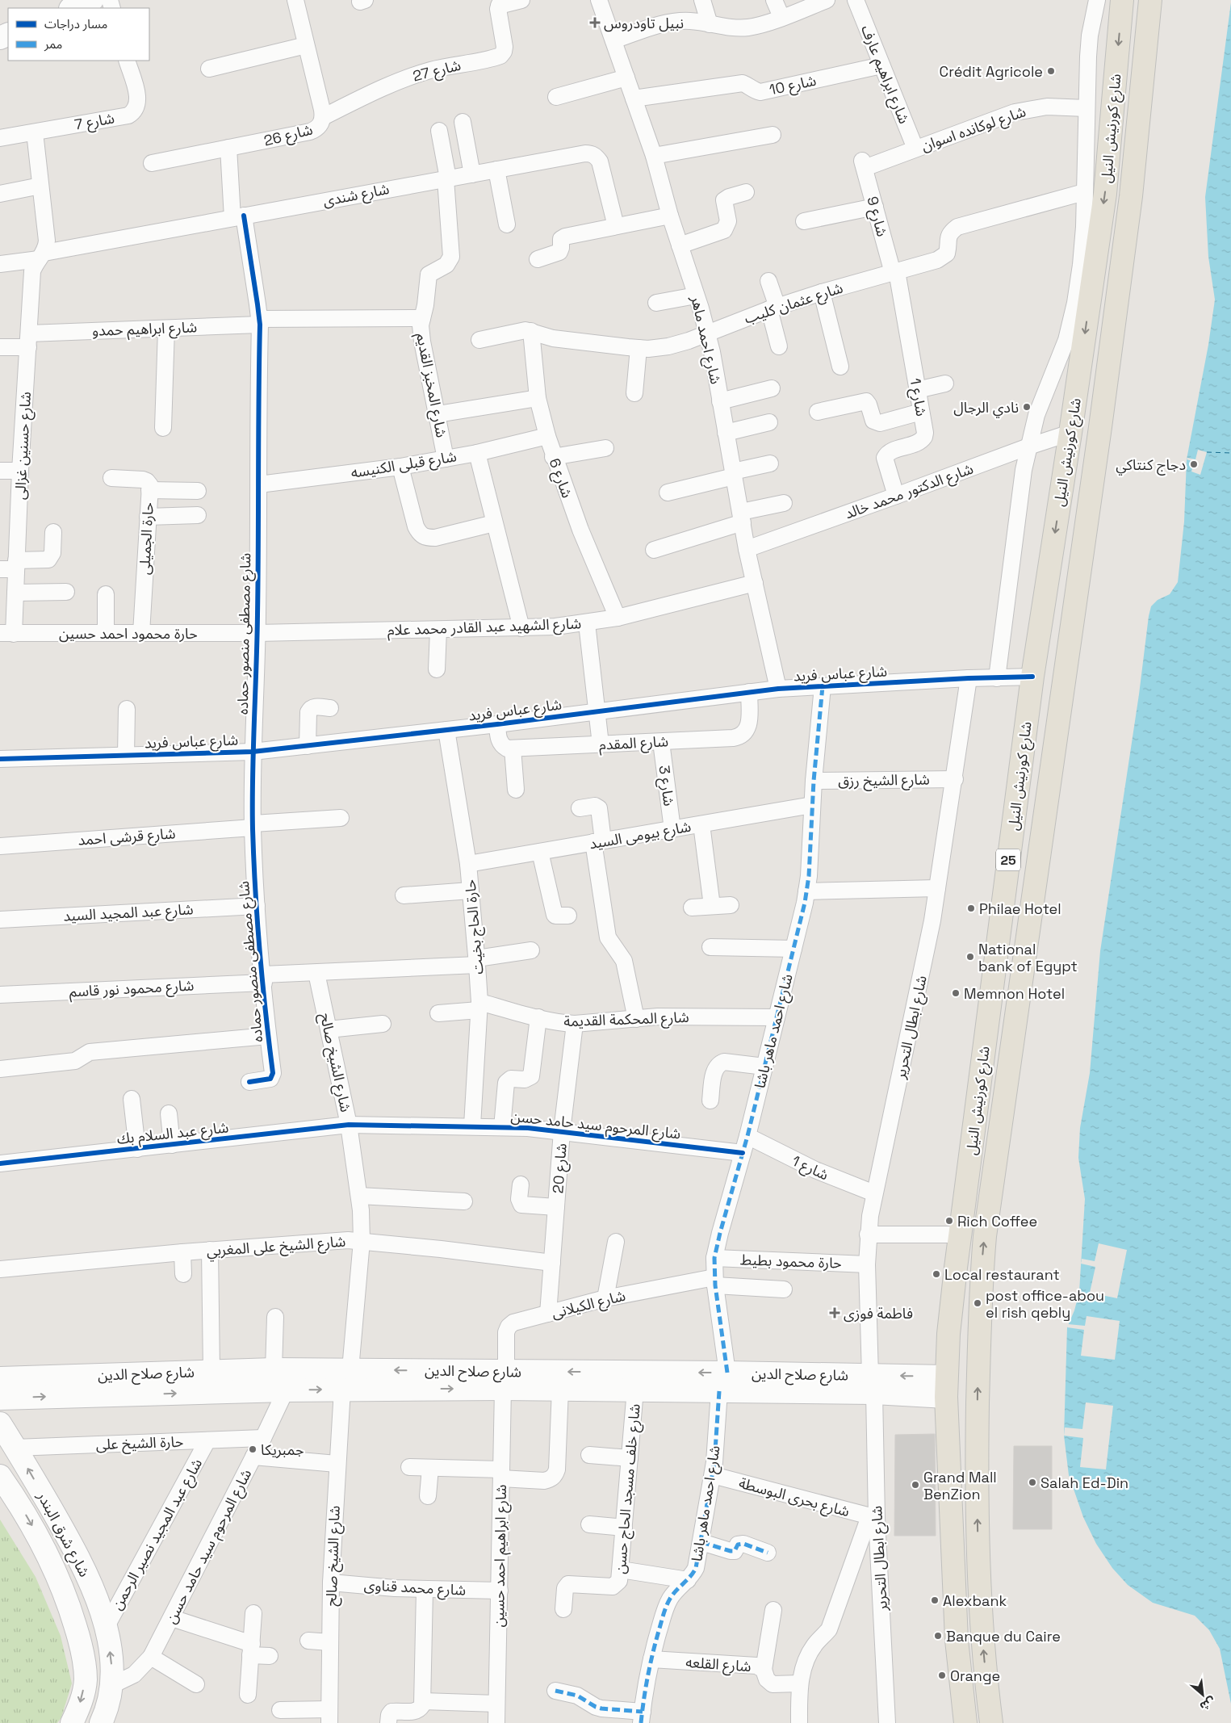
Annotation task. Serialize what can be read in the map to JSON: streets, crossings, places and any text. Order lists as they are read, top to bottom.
{
  "streets": {
    "main road": [
      "شارع كورنيش النيل",
      "25",
      "شارع صلاح الدين",
      "شارع شرق البندر"
    ],
    "street": [
      "شارع 27",
      "شارع ابراهيم عارف",
      "شارع 10",
      "شارع 7",
      "شارع لوكانده اسوان",
      "شارع 26",
      "شارع شندى",
      "شارع 9",
      "شارع عثمان كليب",
      "شارع ابراهيم حمدو",
      "شارع احمد ماهر",
      "شارع المخبز القديم",
      "شارع 1",
      "شارع حسنين غزالى",
      "شارع قبلى الكنيسه",
      "شارع 6",
      "شارع الدكتور محمد خالد",
      "حارة الجميلى",
      "شارع الشهيد عبد القادر محمد علام",
      "حارة محمود احمد حسين",
      "شارع مصطفى منصور حماده",
      "شارع عباس فريد",
      "شارع المقدم",
      "شارع الشيخ رزق",
      "شارع 3",
      "شارع بيومى السيد",
      "شارع قرشى احمد",
      "شارع عبد المجيد السيد",
      "حارة الحاج بخيت",
      "شارع محمود نور قاسم",
      "شارع المحكمة القديمة",
      "شارع ابطال التحرير",
      "شارع احمد ماهر باشا",
      "شارع الشيخ صالح",
      "شارع المرحوم سيد حامد حسن",
      "شارع عبد السلام بك",
      "شارع 20",
      "شارع الشيخ على المغربي",
      "حارة محمود بطيط",
      "شارع الكيلانى",
      "حارة الشيخ على",
      "شارع خلف مسجد الحاج حسن",
      "شارع بحرى البوسطة",
      "شارع عبد المجيد نصير الرحمن",
      "شارع ابراهيم احمد حسين",
      "شارع محمد قناوى",
      "شارع القلعه"
    ]
  },
  "crossings": [
    ["شارع 27", "شارع 26"],
    ["شارع ابراهيم عارف", "شارع 10"],
    ["شارع ابراهيم عارف", "شارع لوكانده اسوان"],
    ["شارع 10", "شارع احمد ماهر"],
    ["شارع 7", "شارع حسنين غزالى"],
    ["شارع لوكانده اسوان", "شارع 9"],
    ["شارع كورنيش النيل", "شارع الدكتور محمد خالد"],
    ["شارع كورنيش النيل", "شارع عباس فريد"],
    ["شارع كورنيش النيل", "شارع صلاح الدين"],
    ["شارع 26", "شارع مصطفى منصور حماده"],
    ["شارع شندى", "شارع المخبز القديم"],
    ["شارع شندى", "شارع حسنين غزالى"],
    ["شارع شندى", "شارع مصطفى منصور حماده"],
    ["شارع 9", "شارع عثمان كليب"],
    ["شارع 9", "شارع 1"],
    ["شارع عثمان كليب", "شارع احمد ماهر"],
    ["شارع عثمان كليب", "شارع 1"],
    ["شارع عثمان كليب", "شارع 6"],
    ["شارع ابراهيم حمدو", "شارع المخبز القديم"],
    ["شارع ابراهيم حمدو", "شارع حسنين غزالى"],
    ["شارع ابراهيم حمدو", "شارع مصطفى منصور حماده"],
    ["شارع احمد ماهر", "شارع الدكتور محمد خالد"],
    ["شارع احمد ماهر", "شارع الشهيد عبد القادر محمد علام"],
    ["شارع احمد ماهر", "شارع عباس فريد"],
    ["شارع المخبز القديم", "شارع قبلى الكنيسه"],
    ["شارع 1", "شارع الدكتور محمد خالد"],
    ["شارع 1", "شارع ابطال التحرير"],
    ["شارع 1", "شارع احمد ماهر باشا"],
    ["شارع حسنين غزالى", "حارة محمود احمد حسين"],
    ["شارع قبلى الكنيسه", "شارع 6"],
    ["شارع قبلى الكنيسه", "شارع مصطفى منصور حماده"],
    ["شارع 6", "شارع الشهيد عبد القادر محمد علام"],
    ["حارة الجميلى", "حارة محمود احمد حسين"],
    ["شارع الشهيد عبد القادر محمد علام", "حارة محمود احمد حسين"],
    ["شارع الشهيد عبد القادر محمد علام", "شارع مصطفى منصور حماده"],
    ["حارة محمود احمد حسين", "شارع مصطفى منصور حماده"],
    ["شارع مصطفى منصور حماده", "شارع عباس فريد"],
    ["شارع مصطفى منصور حماده", "شارع قرشى احمد"],
    ["شارع مصطفى منصور حماده", "شارع عبد المجيد السيد"],
    ["شارع مصطفى منصور حماده", "شارع محمود نور قاسم"],
    ["شارع عباس فريد", "شارع المقدم"],
    ["شارع عباس فريد", "حارة الحاج بخيت"],
    ["شارع عباس فريد", "شارع ابطال التحرير"],
    ["شارع عباس فريد", "شارع احمد ماهر باشا"],
    ["شارع المقدم", "شارع 3"],
    ["شارع الشيخ رزق", "شارع ابطال التحرير"],
    ["شارع الشيخ رزق", "شارع احمد ماهر باشا"],
    ["شارع 3", "شارع بيومى السيد"],
    ["شارع بيومى السيد", "حارة الحاج بخيت"],
    ["شارع بيومى السيد", "شارع احمد ماهر باشا"],
    ["حارة الحاج بخيت", "شارع محمود نور قاسم"],
    ["حارة الحاج بخيت", "شارع المحكمة القديمة"],
    ["حارة الحاج بخيت", "شارع المرحوم سيد حامد حسن"],
    ["شارع محمود نور قاسم", "شارع الشيخ صالح"],
    ["شارع المحكمة القديمة", "شارع احمد ماهر باشا"],
    ["شارع المحكمة القديمة", "شارع 20"],
    ["شارع ابطال التحرير", "حارة محمود بطيط"],
    ["شارع ابطال التحرير", "شارع صلاح الدين"],
    ["شارع ابطال التحرير", "شارع بحرى البوسطة"],
    ["شارع احمد ماهر باشا", "شارع المرحوم سيد حامد حسن"],
    ["شارع احمد ماهر باشا", "حارة محمود بطيط"],
    ["شارع احمد ماهر باشا", "شارع الكيلانى"],
    ["شارع احمد ماهر باشا", "شارع صلاح الدين"],
    ["شارع احمد ماهر باشا", "شارع بحرى البوسطة"],
    ["شارع احمد ماهر باشا", "شارع القلعه"],
    ["شارع الشيخ صالح", "شارع المرحوم سيد حامد حسن"],
    ["شارع الشيخ صالح", "شارع عبد السلام بك"],
    ["شارع الشيخ صالح", "شارع الشيخ على المغربي"],
    ["شارع الشيخ صالح", "شارع صلاح الدين"],
    ["شارع الشيخ صالح", "شارع محمد قناوى"],
    ["شارع المرحوم سيد حامد حسن", "شارع عبد السلام بك"],
    ["شارع المرحوم سيد حامد حسن", "شارع 20"],
    ["شارع المرحوم سيد حامد حسن", "شارع صلاح الدين"],
    ["شارع المرحوم سيد حامد حسن", "حارة الشيخ على"],
    ["شارع المرحوم سيد حامد حسن", "شارع شرق البندر"],
    ["شارع 20", "شارع الشيخ على المغربي"],
    ["شارع 20", "شارع الكيلانى"],
    ["شارع الكيلانى", "شارع صلاح الدين"],
    ["شارع الكيلانى", "شارع ابراهيم احمد حسين"],
    ["شارع صلاح الدين", "شارع خلف مسجد الحاج حسن"],
    ["شارع صلاح الدين", "شارع ابراهيم احمد حسين"],
    ["حارة الشيخ على", "شارع شرق البندر"],
    ["حارة الشيخ على", "شارع عبد المجيد نصير الرحمن"],
    ["شارع شرق البندر", "شارع عبد المجيد نصير الرحمن"],
    ["شارع ابراهيم احمد حسين", "شارع محمد قناوى"]
  ],
  "places": {
    "health": ["نبيل تاودروس", "فاطمة فوزى"],
    "other": [
      "Crédit Agricole",
      "نادي الرجال",
      "دجاج كنتاكي",
      "Philae Hotel",
      "National bank of Egypt",
      "Memnon Hotel",
      "Rich Coffee",
      "Local restaurant",
      "post office-abou el rish qebly",
      "جمبريكا",
      "Salah Ed-Din",
      "Grand Mall BenZion",
      "Alexbank",
      "Banque du Caire",
      "Orange"
    ]
  },
  "legend": ["مسار دراجات", "ممر"],
  "north": "bottom right"
}
